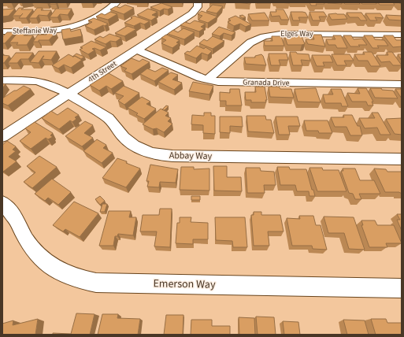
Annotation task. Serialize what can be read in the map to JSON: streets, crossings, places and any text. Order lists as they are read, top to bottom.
{
  "streets": {
    "street": [
      "Steffanie Way",
      "Elges Way",
      "4th Street",
      "Granada Drive",
      "Abbay Way",
      "Emerson Way"
    ]
  },
  "crossings": [
    ["Elges Way", "Granada Drive"],
    ["4th Street", "Granada Drive"],
    ["4th Street", "Abbay Way"]
  ]
}
